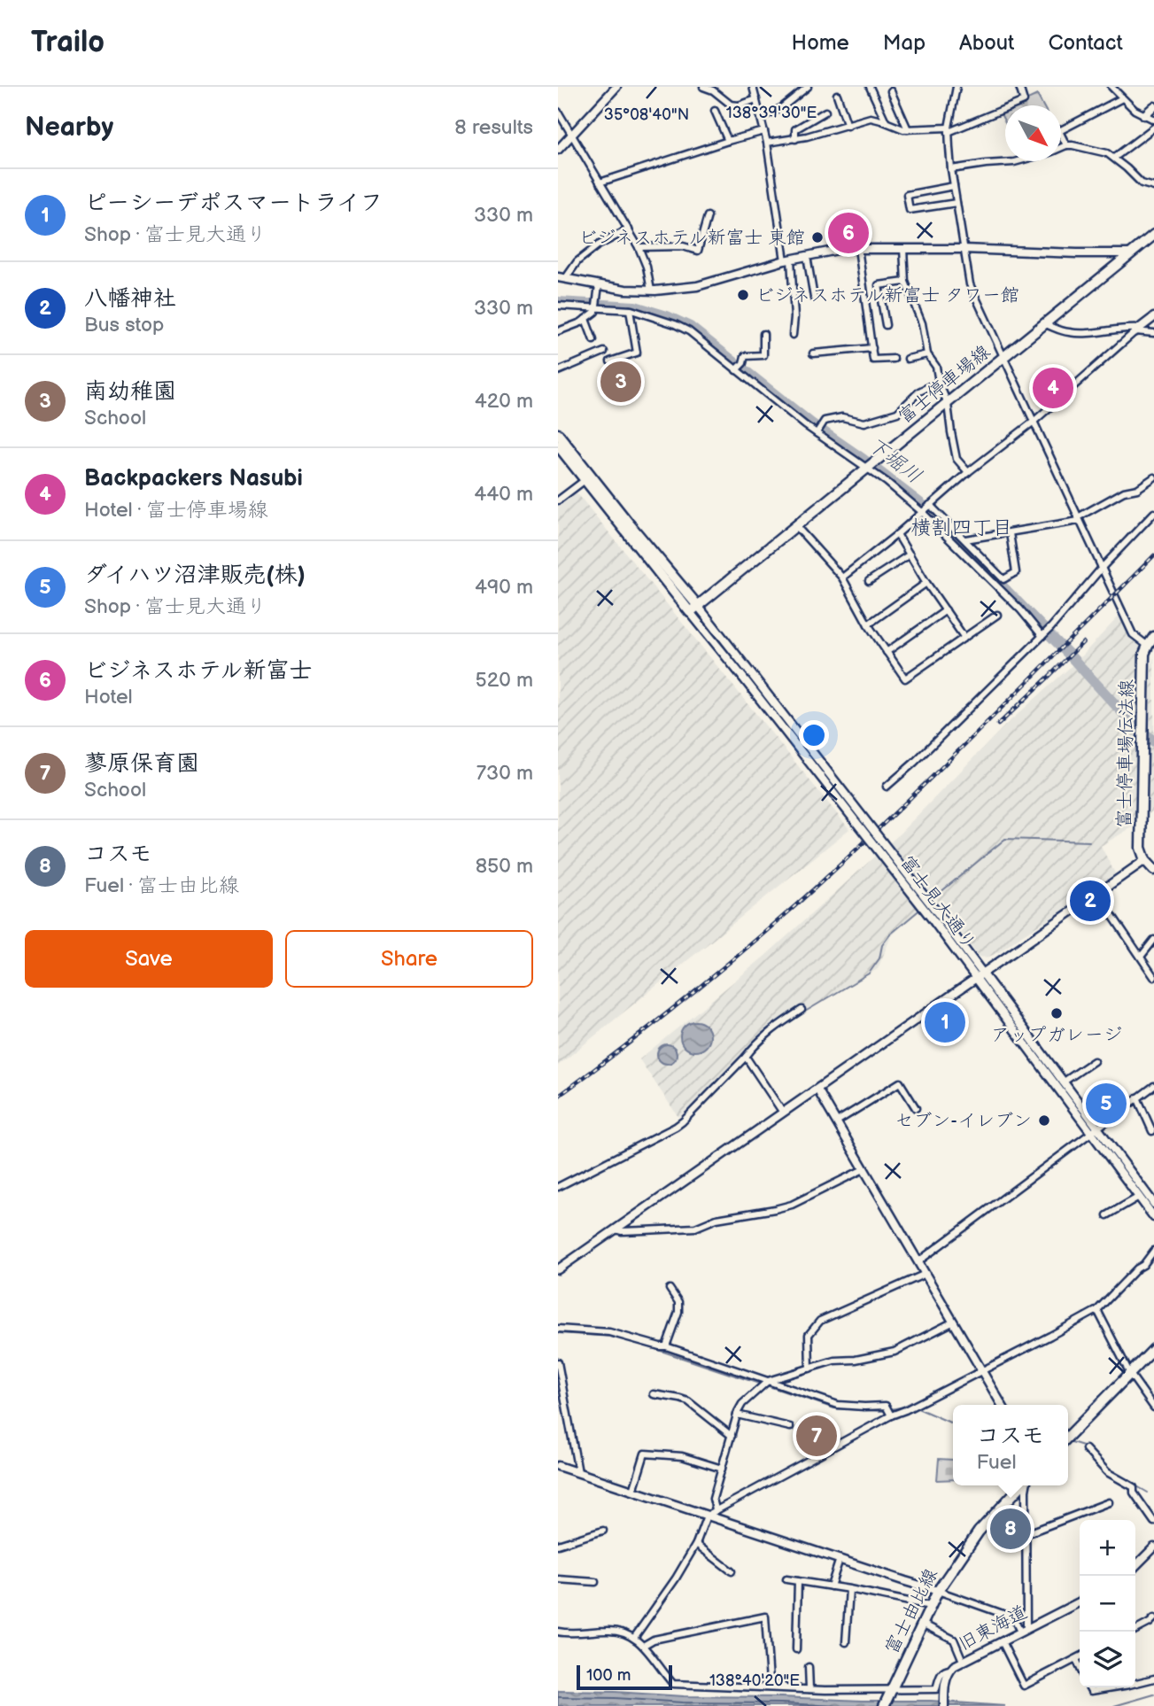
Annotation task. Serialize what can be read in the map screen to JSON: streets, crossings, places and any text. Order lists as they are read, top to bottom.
{
  "streets": {
    "main road": ["富士停車場線", "富士停車場伝法線", "富士由比線"],
    "street": ["富士見大通り", "旧東海道"]
  },
  "crossings": [
    ["富士停車場線", "富士見大通り"]
  ],
  "districts": ["横割四丁目"],
  "water": ["下堀川"],
  "places": [
    "ビジネスホテル新富士 東館",
    "ビジネスホテル新富士 タワー館",
    "アップガレージ",
    "セブン-イレブン"
  ],
  "scale_bar": "100 m",
  "north": "bottom right",
  "page": {
    "header": "Trailo",
    "nav": [
      "Home",
      "Map",
      "About",
      "Contact"
    ],
    "heading": ["Nearby", "8 results"],
    "list": [
      {
        "mark": "1",
        "name": "ピーシーデポスマートライフ",
        "note": "Shop · 富士見大通り",
        "value": "330 m"
      },
      {
        "mark": "2",
        "name": "八幡神社",
        "note": "Bus stop",
        "value": "330 m"
      },
      {
        "mark": "3",
        "name": "南幼稚園",
        "note": "School",
        "value": "420 m"
      },
      {
        "mark": "4",
        "name": "Backpackers Nasubi",
        "note": "Hotel · 富士停車場線",
        "value": "440 m"
      },
      {
        "mark": "5",
        "name": "ダイハツ沼津販売(株)",
        "note": "Shop · 富士見大通り",
        "value": "490 m"
      },
      {
        "mark": "6",
        "name": "ビジネスホテル新富士",
        "note": "Hotel",
        "value": "520 m"
      },
      {
        "mark": "7",
        "name": "蓼原保育園",
        "note": "School",
        "value": "730 m"
      },
      {
        "mark": "8",
        "name": "コスモ",
        "note": "Fuel · 富士由比線",
        "value": "850 m"
      }
    ],
    "pins": [
      "6",
      "3",
      "4",
      "2",
      "1",
      "5",
      "7",
      "8"
    ],
    "buttons": ["Save", "Share"],
    "popup": ["コスモ", "Fuel"],
    "map_buttons": ["+", "−"],
    "scale": "100 m"
  },
  "coordinates": ["138°39'30\"E", "35°08'40\"N", "138°40'20\"E"]
}
